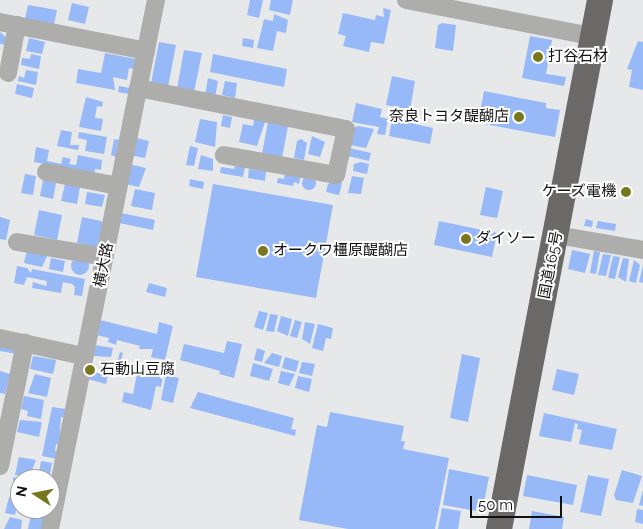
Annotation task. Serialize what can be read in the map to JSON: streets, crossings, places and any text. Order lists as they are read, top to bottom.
{
  "streets": {
    "highway": ["国道165号"],
    "street": ["横大路"]
  },
  "places": [
    "打谷石材",
    "奈良トヨタ醍醐店",
    "ケーズ電機",
    "ダイソー",
    "オークワ橿原醍醐店",
    "石動山豆腐"
  ],
  "scale_bar": "50 m",
  "north": "left"
}
